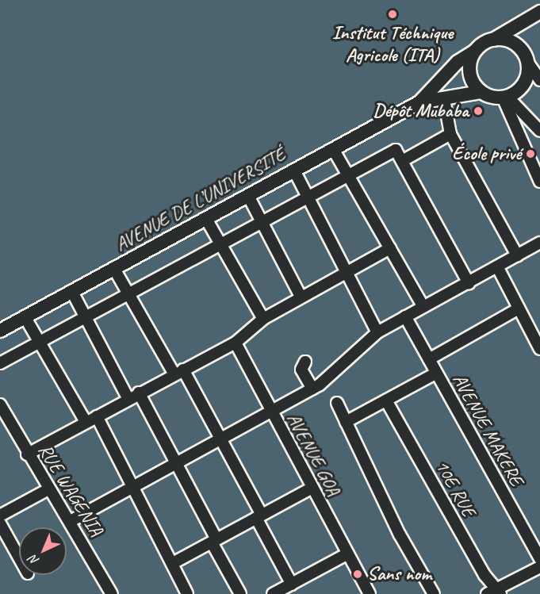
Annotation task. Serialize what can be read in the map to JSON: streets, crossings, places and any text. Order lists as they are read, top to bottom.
{
  "streets": {
    "main road": ["AVENUE DE L’UNIVERSITÉ"],
    "street": [
      "AVENUE MAKERE",
      "AVENUE GOA",
      "10E RUE",
      "RUE WAGENIA"
    ]
  },
  "places": [
    "Institut Téchnique Agricole (ITA)",
    "Dépôt Mubaba",
    "École privé",
    "Sans nom"
  ],
  "north": "bottom left"
}
